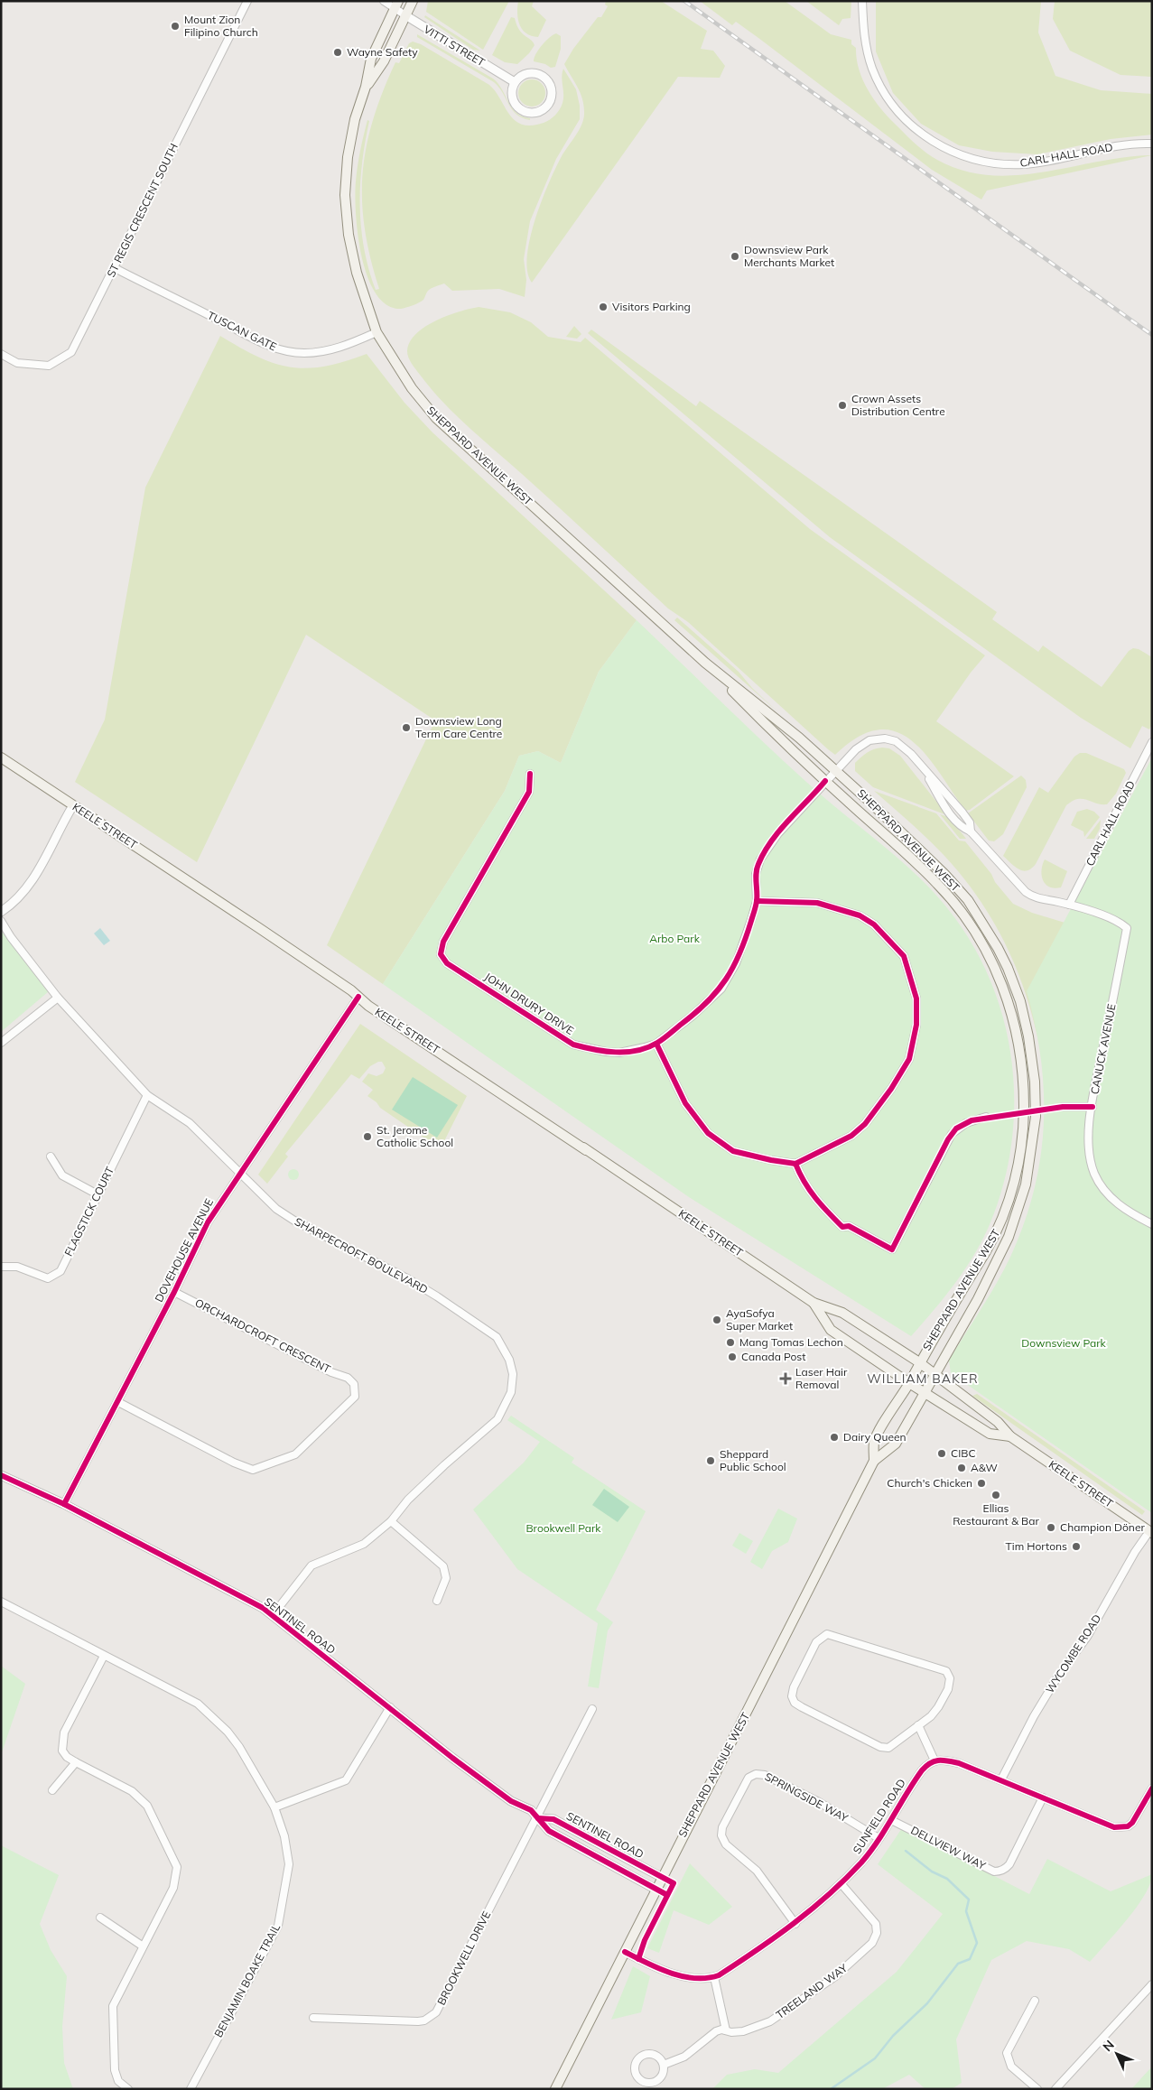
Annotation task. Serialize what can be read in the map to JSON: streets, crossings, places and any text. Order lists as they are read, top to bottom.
{
  "streets": {
    "main road": ["SHEPPARD AVENUE WEST", "KEELE STREET"],
    "street": [
      "VITTI STREET",
      "CARL HALL ROAD",
      "ST REGIS CRESCENT SOUTH",
      "TUSCAN GATE",
      "JOHN DRURY DRIVE",
      "CANUCK AVENUE",
      "FLAGSTICK COURT",
      "DOVEHOUSE AVENUE",
      "SHARPECROFT BOULEVARD",
      "ORCHARDCROFT CRESCENT",
      "SENTINEL ROAD",
      "WYCOMBE ROAD",
      "SPRINGSIDE WAY",
      "SUNFIELD ROAD",
      "DELLVIEW WAY",
      "BROOKWELL DRIVE",
      "BENJAMIN BOAKE TRAIL",
      "TREELAND WAY"
    ]
  },
  "crossings": [
    ["VITTI STREET", "SHEPPARD AVENUE WEST"],
    ["CARL HALL ROAD", "JOHN DRURY DRIVE"],
    ["ST REGIS CRESCENT SOUTH", "TUSCAN GATE"],
    ["TUSCAN GATE", "SHEPPARD AVENUE WEST"],
    ["SHEPPARD AVENUE WEST", "KEELE STREET"],
    ["SHEPPARD AVENUE WEST", "JOHN DRURY DRIVE"],
    ["SHEPPARD AVENUE WEST", "SENTINEL ROAD"],
    ["KEELE STREET", "DOVEHOUSE AVENUE"],
    ["KEELE STREET", "WYCOMBE ROAD"],
    ["JOHN DRURY DRIVE", "CANUCK AVENUE"],
    ["FLAGSTICK COURT", "SHARPECROFT BOULEVARD"],
    ["DOVEHOUSE AVENUE", "SHARPECROFT BOULEVARD"],
    ["DOVEHOUSE AVENUE", "ORCHARDCROFT CRESCENT"],
    ["DOVEHOUSE AVENUE", "SENTINEL ROAD"],
    ["SHARPECROFT BOULEVARD", "SENTINEL ROAD"],
    ["SENTINEL ROAD", "BROOKWELL DRIVE"],
    ["SPRINGSIDE WAY", "SUNFIELD ROAD"],
    ["SUNFIELD ROAD", "DELLVIEW WAY"],
    ["SUNFIELD ROAD", "TREELAND WAY"]
  ],
  "districts": ["WILLIAM BAKER"],
  "parks": ["Arbo Park", "Downsview Park", "Brookwell Park"],
  "places": {
    "other": [
      "Mount Zion Filipino Church",
      "Wayne Safety",
      "Downsview Park Merchants Market",
      "Visitors Parking",
      "Crown Assets Distribution Centre",
      "Downsview Long Term Care Centre",
      "St. Jerome Catholic School",
      "AyaSofya Super Market",
      "Mang Tomas Lechon",
      "Canada Post",
      "Dairy Queen",
      "CIBC",
      "Sheppard Public School",
      "A&W",
      "Church's Chicken",
      "Ellias Restaurant & Bar",
      "Champion Döner",
      "Tim Hortons"
    ],
    "health": ["Laser Hair Removal"]
  },
  "north": "top left"
}
